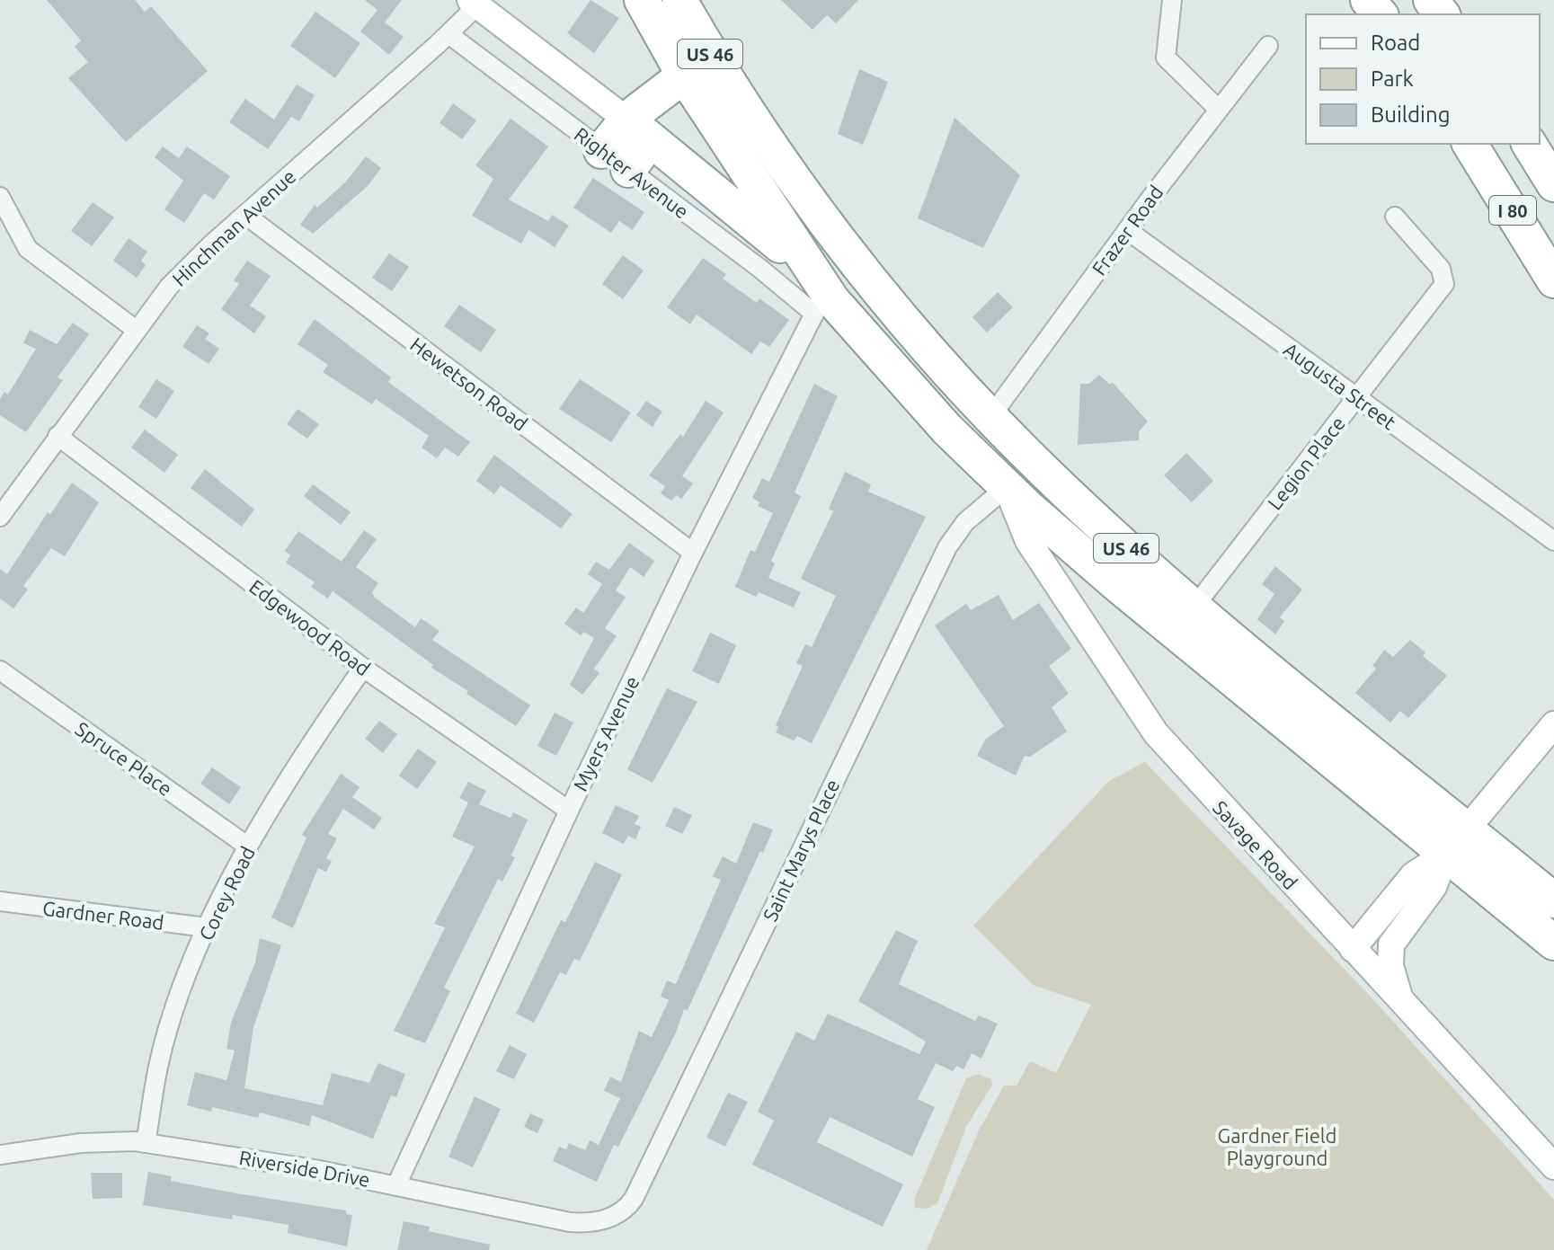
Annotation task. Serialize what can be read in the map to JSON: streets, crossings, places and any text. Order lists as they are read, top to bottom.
{
  "streets": {
    "highway": ["US 46", "I 80"],
    "street": [
      "Righter Avenue",
      "Hinchman Avenue",
      "Frazer Road",
      "Hewetson Road",
      "Augusta Street",
      "Legion Place",
      "Edgewood Road",
      "Myers Avenue",
      "Spruce Place",
      "Savage Road",
      "Saint Marys Place",
      "Corey Road",
      "Gardner Road",
      "Riverside Drive"
    ]
  },
  "crossings": [
    ["US 46", "Righter Avenue"],
    ["US 46", "Frazer Road"],
    ["US 46", "Legion Place"],
    ["US 46", "Myers Avenue"],
    ["US 46", "Savage Road"],
    ["US 46", "Saint Marys Place"],
    ["Righter Avenue", "Hinchman Avenue"],
    ["Righter Avenue", "Myers Avenue"],
    ["Hinchman Avenue", "Hewetson Road"],
    ["Hinchman Avenue", "Edgewood Road"],
    ["Frazer Road", "Augusta Street"],
    ["Hewetson Road", "Myers Avenue"],
    ["Augusta Street", "Legion Place"],
    ["Edgewood Road", "Myers Avenue"],
    ["Edgewood Road", "Corey Road"],
    ["Myers Avenue", "Riverside Drive"],
    ["Spruce Place", "Corey Road"],
    ["Savage Road", "Saint Marys Place"],
    ["Saint Marys Place", "Riverside Drive"],
    ["Corey Road", "Gardner Road"],
    ["Corey Road", "Riverside Drive"]
  ],
  "parks": ["Gardner Field Playground"],
  "legend": ["Road", "Park", "Building"]
}
